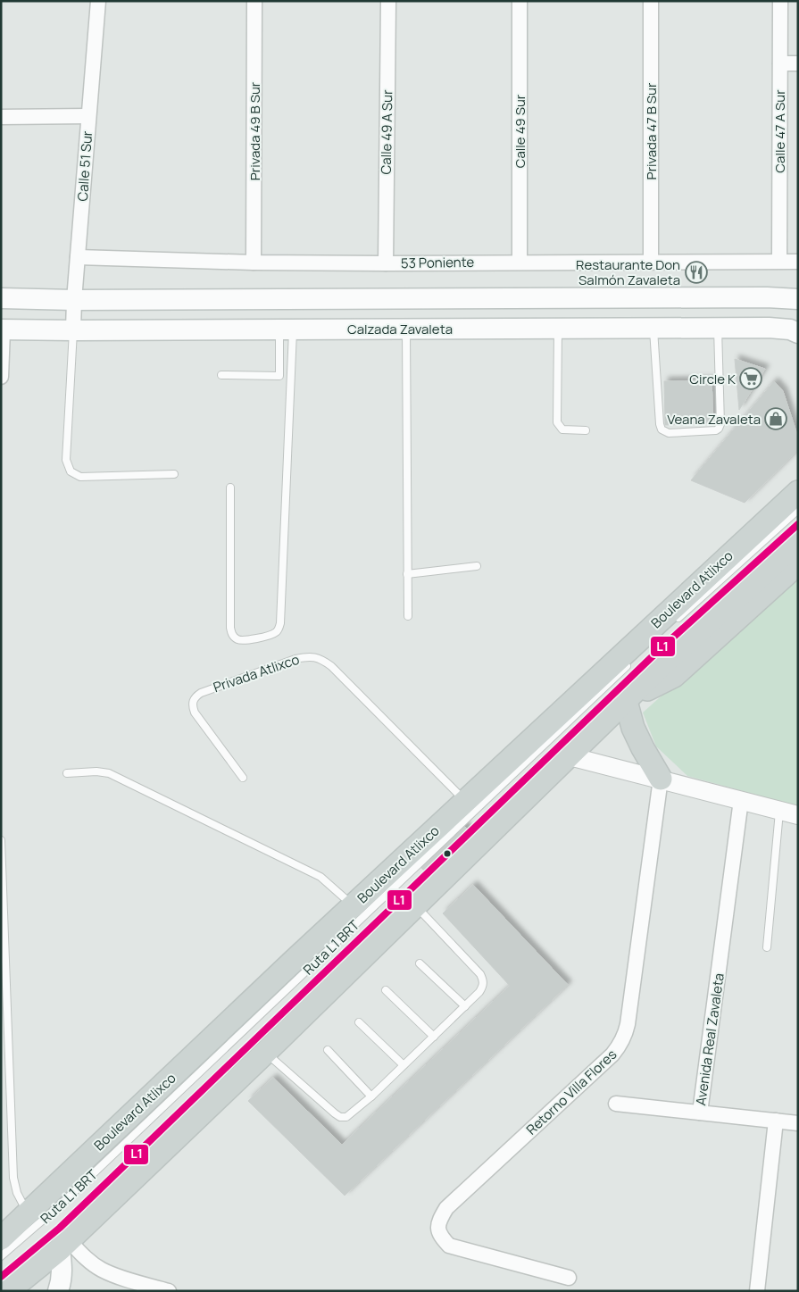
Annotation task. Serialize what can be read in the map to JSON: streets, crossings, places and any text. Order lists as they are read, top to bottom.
{
  "streets": {
    "main road": ["Calzada Zavaleta", "Boulevard Atlixco"],
    "street": [
      "Privada 49 B Sur",
      "Calle 49 Sur",
      "Privada 47 B Sur",
      "Calle 47 A Sur",
      "Calle 49 A Sur",
      "Calle 51 Sur",
      "53 Poniente",
      "Avenida Real Zavaleta",
      "Retorno Villa Flores"
    ],
    "lane": ["Privada Atlixco", "Ruta L1 BRT"]
  },
  "crossings": [
    ["Privada 49 B Sur", "53 Poniente"],
    ["Calle 49 Sur", "53 Poniente"],
    ["Privada 47 B Sur", "53 Poniente"],
    ["Calle 47 A Sur", "53 Poniente"],
    ["Calle 49 A Sur", "53 Poniente"],
    ["Calle 51 Sur", "53 Poniente"],
    ["Calle 51 Sur", "Calzada Zavaleta"],
    ["Boulevard Atlixco", "Privada Atlixco"]
  ],
  "places": {
    "restaurant": ["Restaurante Don Salmón Zavaleta"],
    "supermarket": ["Circle K"],
    "shop": ["Veana Zavaleta"]
  },
  "lines": ["transit line L1"]
}
